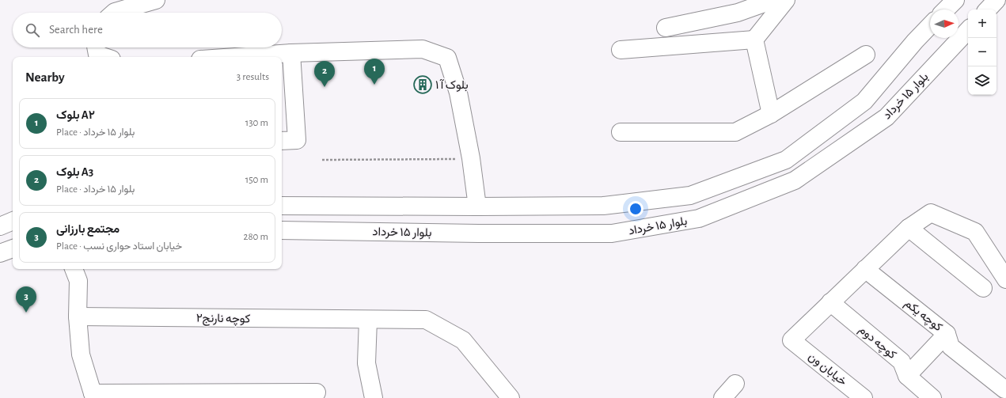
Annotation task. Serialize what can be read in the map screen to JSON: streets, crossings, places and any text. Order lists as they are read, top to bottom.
{
  "streets": {
    "street": [
      "بلوار ۱۵ خرداد",
      "کوچه یکم",
      "کوچه نارنج۲",
      "کوچه دوم",
      "خیابان ون"
    ]
  },
  "crossings": [
    ["کوچه دوم", "خیابان ون"]
  ],
  "places": {
    "building": ["بلوک آ ۱"]
  },
  "north": "right",
  "page": {
    "map_buttons": ["+", "−"],
    "search": "Search here",
    "heading": ["Nearby", "3 results"],
    "pins": ["1", "2", "3"],
    "list": [
      {
        "mark": "1",
        "name": "بلوک A۲",
        "note": "Place · بلوار ۱۵ خرداد",
        "value": "130 m"
      },
      {
        "mark": "2",
        "name": "بلوک A3",
        "note": "Place · بلوار ۱۵ خرداد",
        "value": "150 m"
      },
      {
        "mark": "3",
        "name": "مجتمع بارزانی",
        "note": "Place · خیابان استاد حواری نسب",
        "value": "280 m"
      }
    ]
  }
}
